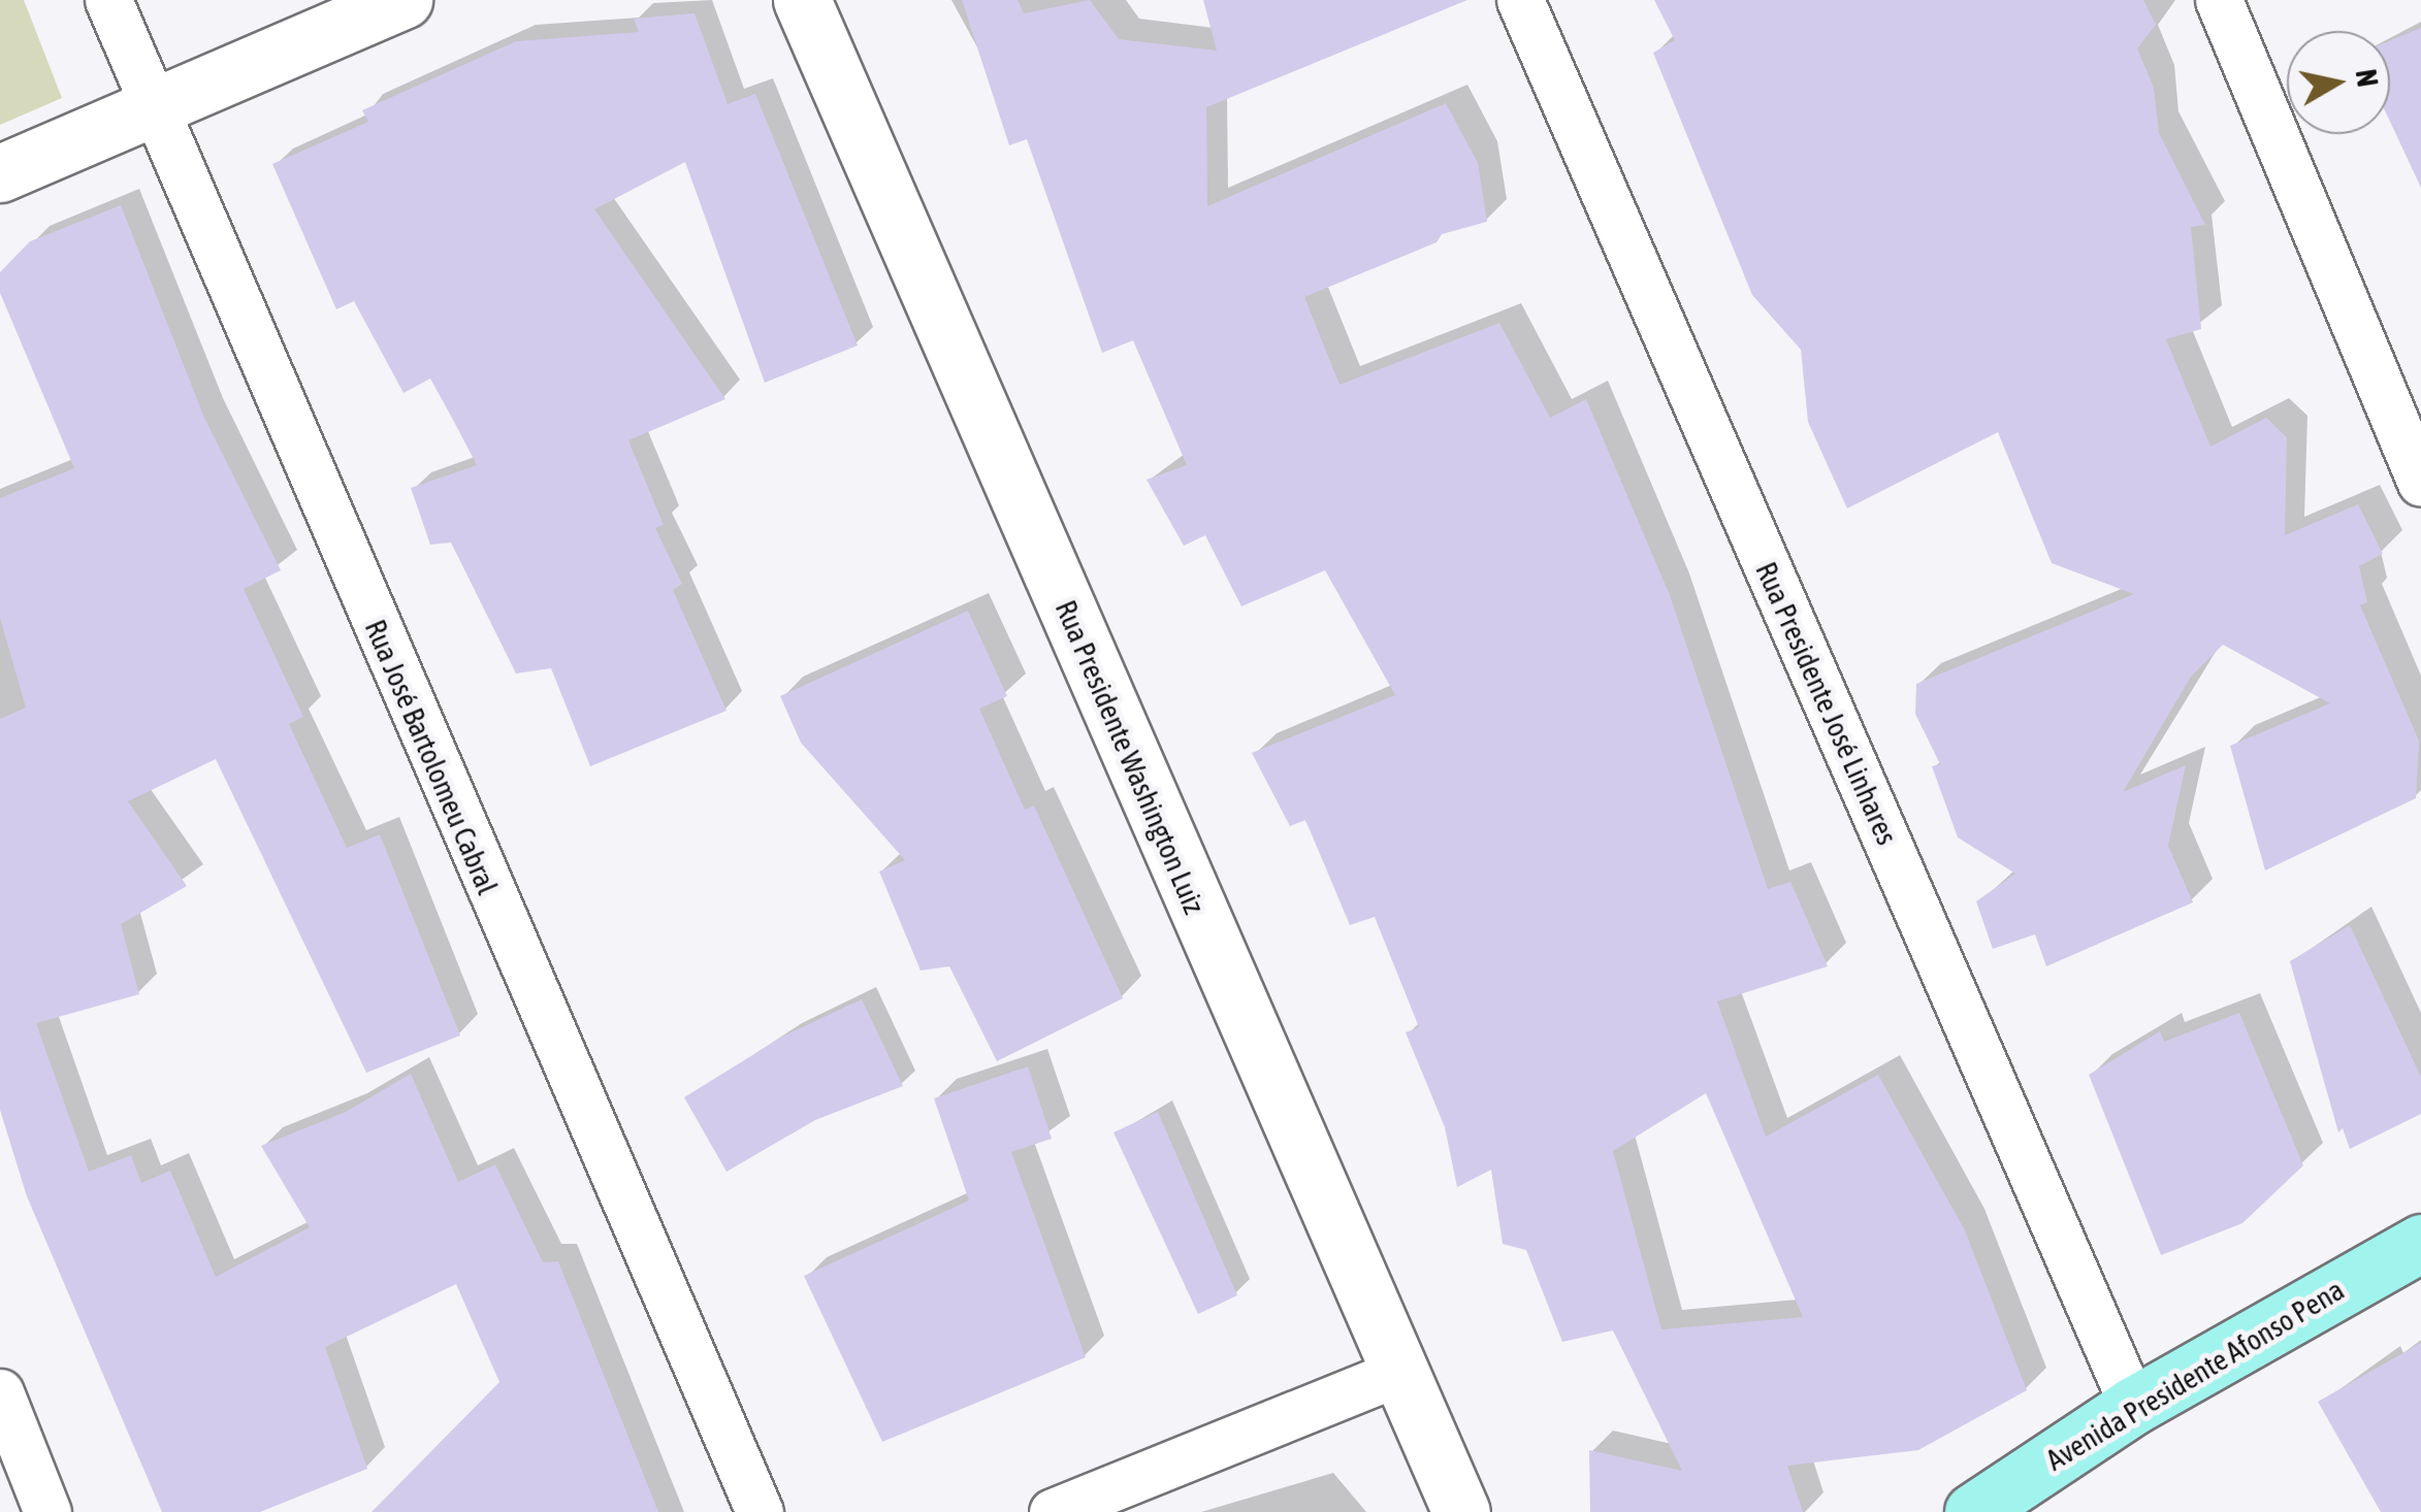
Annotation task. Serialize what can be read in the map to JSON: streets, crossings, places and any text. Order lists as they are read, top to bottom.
{
  "streets": {
    "main road": ["Rua Presidente Washington Luiz", "Avenida Presidente Afonso Pena"],
    "street": ["Rua Presidente José Linhares", "Rua José Bartolomeu Cabral"]
  },
  "crossings": [
    ["Rua Presidente José Linhares", "Avenida Presidente Afonso Pena"]
  ],
  "north": "right"
}
